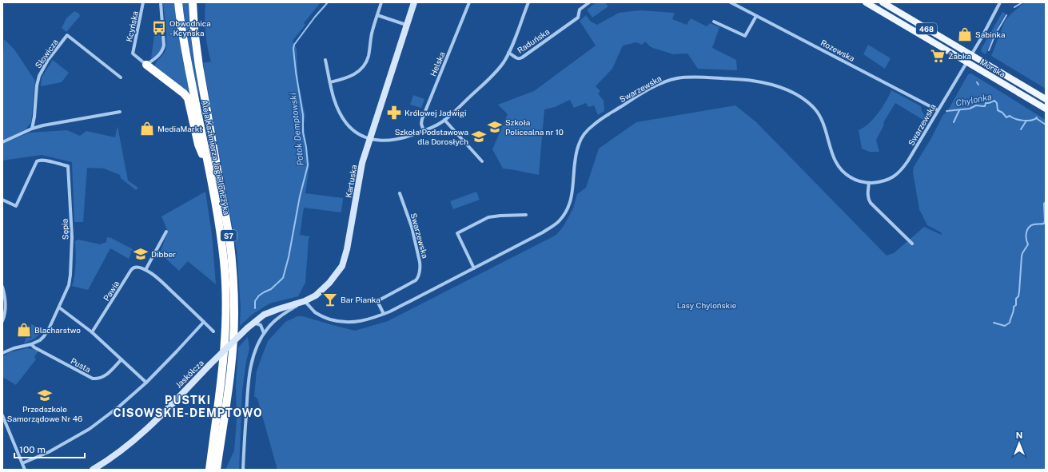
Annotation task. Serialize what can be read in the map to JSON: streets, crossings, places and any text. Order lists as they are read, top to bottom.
{
  "streets": {
    "highway": ["Aleja Kazimierza Jagiellończyka", "S7"],
    "main road": ["468", "Morska"],
    "street": [
      "Kcyńska",
      "Raduńska",
      "Rozewska",
      "Słowicza",
      "Helska",
      "Swarzewska",
      "Kartuska",
      "Sępia",
      "Pawia",
      "Pusta",
      "Jaskółcza"
    ]
  },
  "crossings": [
    ["Raduńska", "Helska"],
    ["Raduńska", "Kartuska"],
    ["Rozewska", "Swarzewska"],
    ["Morska", "Swarzewska"],
    ["Swarzewska", "Kartuska"],
    ["Swarzewska", "Jaskółcza"],
    ["Kartuska", "Jaskółcza"],
    ["Sępia", "Pusta"]
  ],
  "districts": ["PUSTKI CISOWSKIE-DEMPTOWO"],
  "water": ["Chylonka", "Potok Demptowski"],
  "parks": ["Lasy Chylońskie"],
  "places": {
    "bus stop": ["Obwodnica - Kcyńska"],
    "shop": ["Sabinka", "MediaMarkt", "Blacharstwo"],
    "supermarket": ["Żabka"],
    "pharmacy": ["Królowej Jadwigi"],
    "school or university": [
      "Szkoła Policealna nr 10",
      "Szkoła Podstawowa dla Dorosłych",
      "Dibber",
      "Przedszkole Samorządowe Nr 46"
    ],
    "bar": ["Bar Pianka"]
  },
  "scale_bar": "100 m",
  "north": "top"
}
